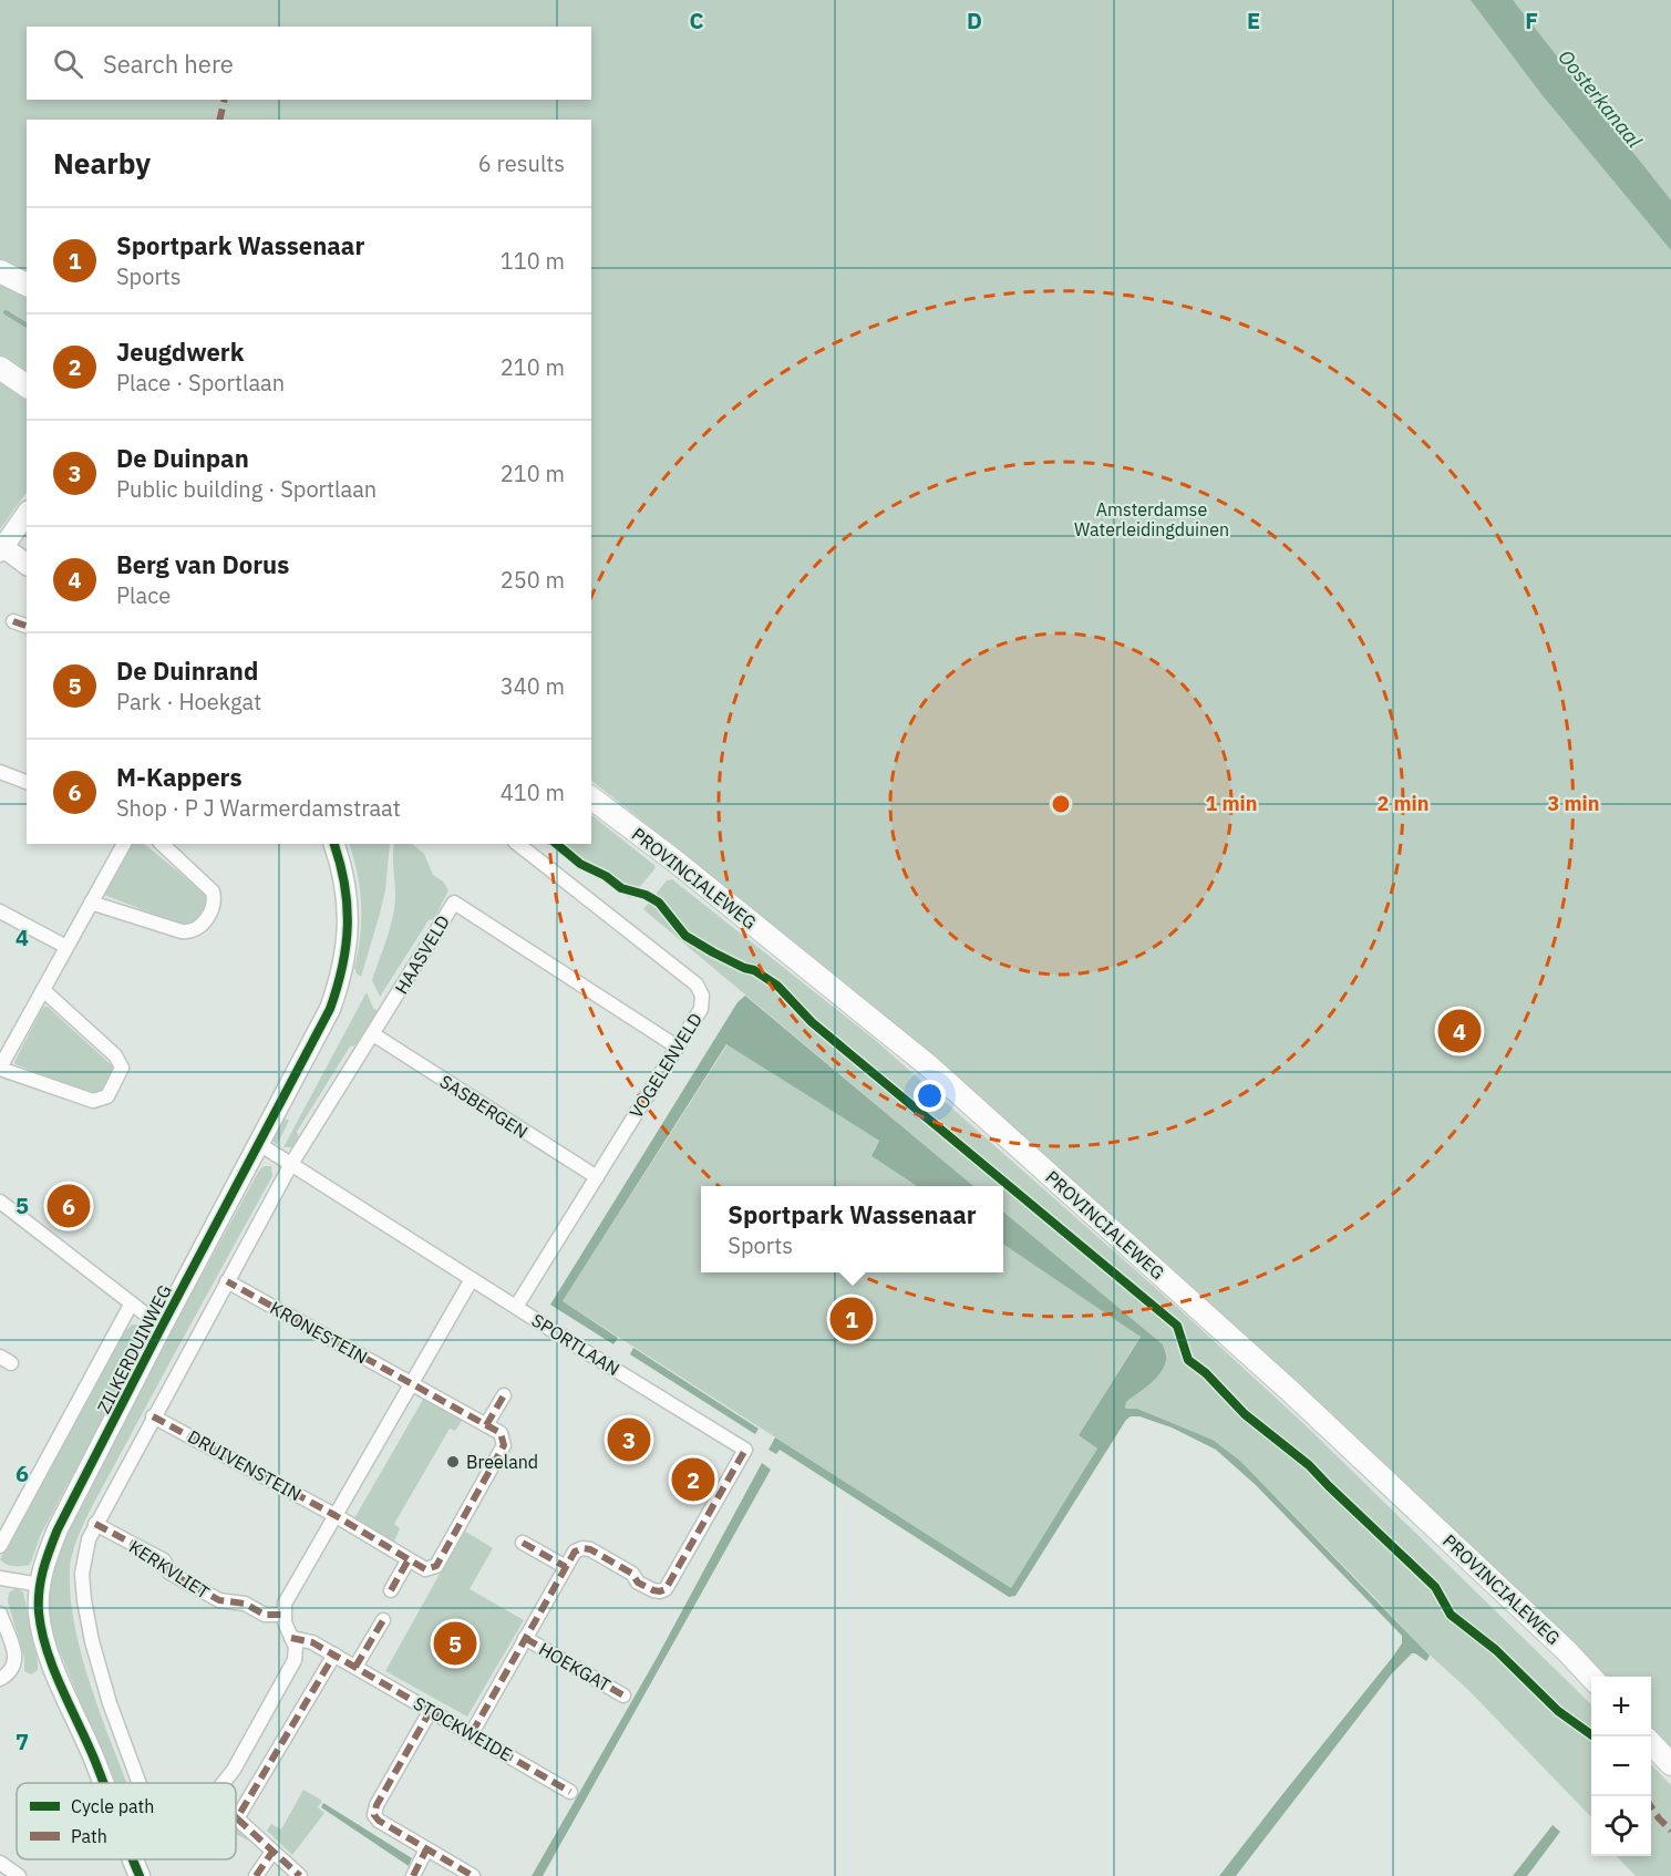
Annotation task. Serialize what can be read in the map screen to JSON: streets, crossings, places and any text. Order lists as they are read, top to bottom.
{
  "streets": {
    "main road": ["PROVINCIALEWEG"],
    "street": [
      "HAASVELD",
      "VOGELENVELD",
      "SASBERGEN",
      "KRONESTEIN",
      "SPORTLAAN",
      "ZILKERDUINWEG",
      "DRUIVENSTEIN",
      "KERKVLIET",
      "HOEKGAT",
      "STOCKWEIDE"
    ]
  },
  "crossings": [
    ["HAASVELD", "VOGELENVELD"],
    ["HAASVELD", "SASBERGEN"],
    ["HAASVELD", "SPORTLAAN"],
    ["VOGELENVELD", "SASBERGEN"],
    ["VOGELENVELD", "SPORTLAAN"],
    ["SPORTLAAN", "ZILKERDUINWEG"],
    ["SPORTLAAN", "HOEKGAT"],
    ["HOEKGAT", "STOCKWEIDE"]
  ],
  "water": ["Oosterkanaal"],
  "parks": ["Amsterdamse Waterleidingduinen"],
  "places": ["Breeland"],
  "legend": ["Cycle path", "Path"],
  "page": {
    "search": "Search here",
    "heading": ["Nearby", "6 results"],
    "list": [
      {
        "mark": "1",
        "name": "Sportpark Wassenaar",
        "note": "Sports",
        "value": "110 m"
      },
      {
        "mark": "2",
        "name": "Jeugdwerk",
        "note": "Place · Sportlaan",
        "value": "210 m"
      },
      {
        "mark": "3",
        "name": "De Duinpan",
        "note": "Public building · Sportlaan",
        "value": "210 m"
      },
      {
        "mark": "4",
        "name": "Berg van Dorus",
        "note": "Place",
        "value": "250 m"
      },
      {
        "mark": "5",
        "name": "De Duinrand",
        "note": "Park · Hoekgat",
        "value": "340 m"
      },
      {
        "mark": "6",
        "name": "M-Kappers",
        "note": "Shop · P J Warmerdamstraat",
        "value": "410 m"
      }
    ],
    "pins": [
      "4",
      "6",
      "1",
      "3",
      "2",
      "5"
    ],
    "popup": ["Sportpark Wassenaar", "Sports"],
    "map_buttons": ["+", "−"]
  },
  "grid": {
    "columns": [
      "C",
      "D",
      "E",
      "F"
    ],
    "rows": [
      "4",
      "5",
      "6",
      "7"
    ]
  },
  "rings": ["1 min", "2 min", "3 min"]
}
